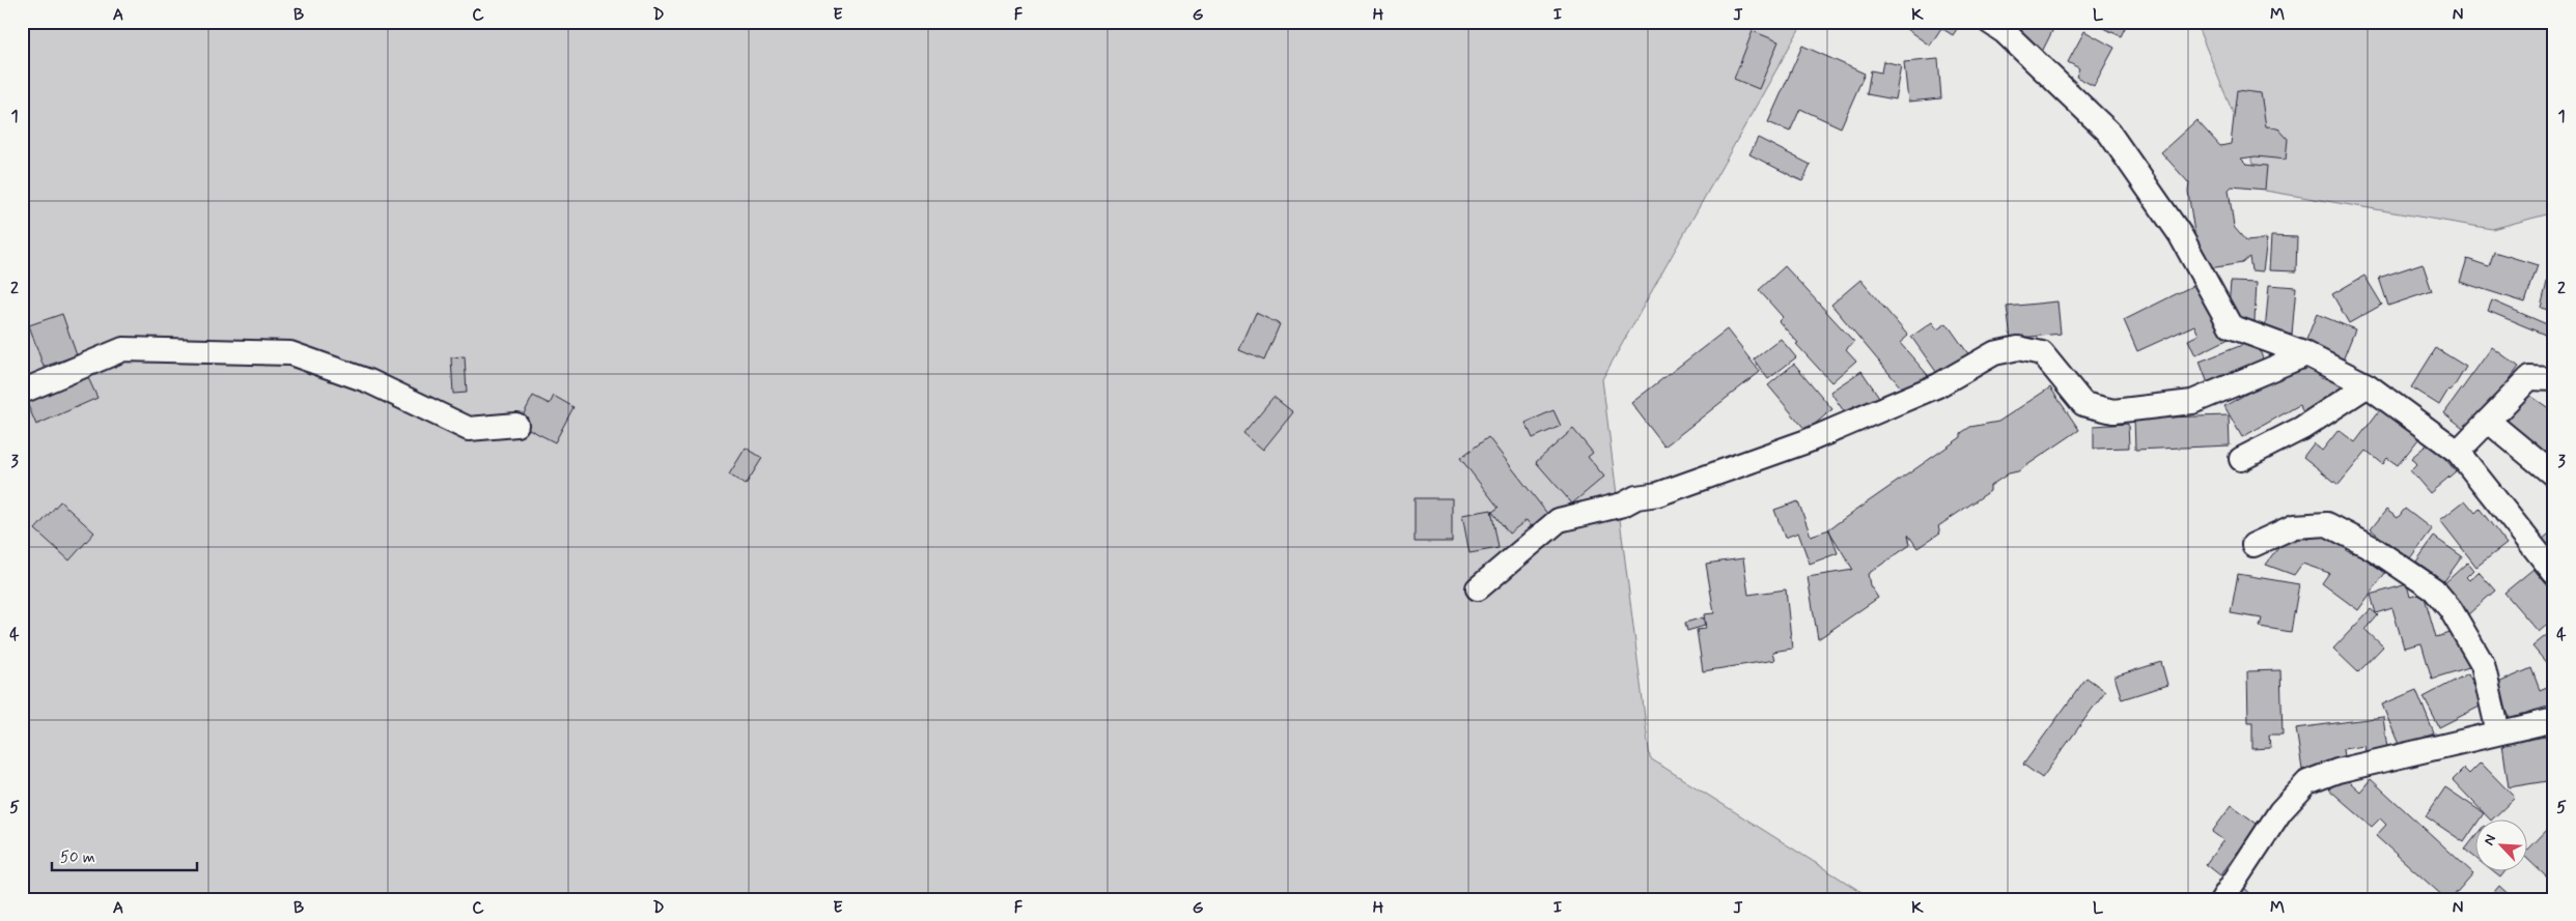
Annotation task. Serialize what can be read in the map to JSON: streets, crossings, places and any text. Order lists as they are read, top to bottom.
{
  "scale_bar": "50 m",
  "north": "top left",
  "grid": {
    "columns": [
      "A",
      "B",
      "C",
      "D",
      "E",
      "F",
      "G",
      "H",
      "I",
      "J",
      "K",
      "L",
      "M",
      "N"
    ],
    "rows": [
      "1",
      "2",
      "3",
      "4",
      "5"
    ]
  }
}
